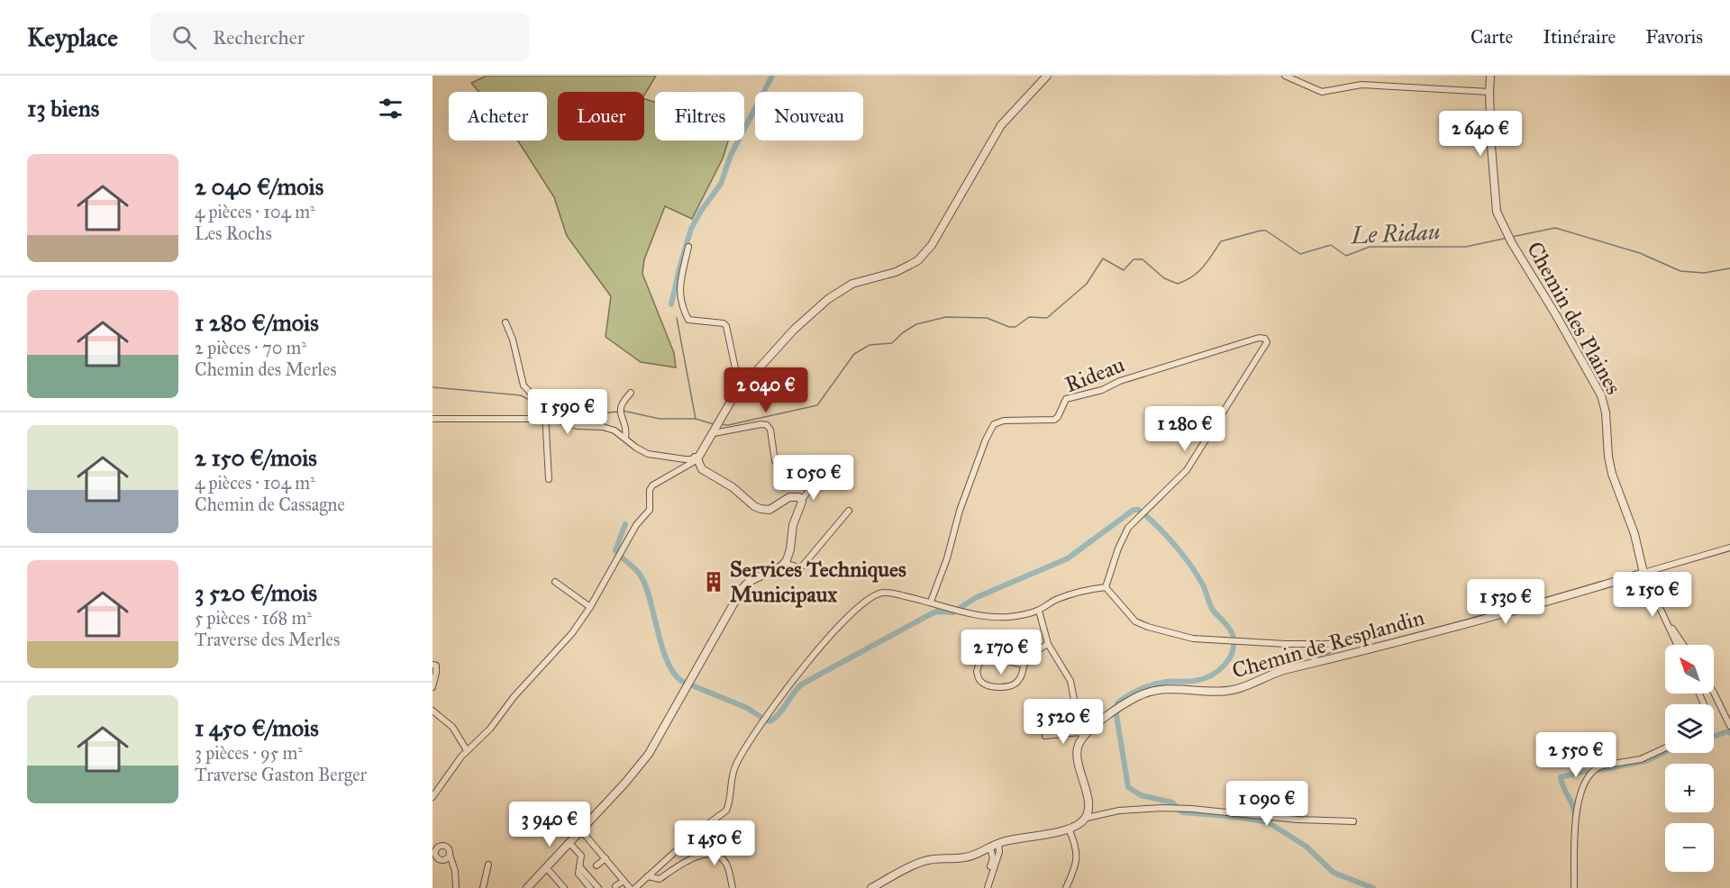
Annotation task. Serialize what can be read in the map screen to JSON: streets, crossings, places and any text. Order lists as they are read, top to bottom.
{
  "streets": {
    "street": ["Chemin des Plaines", "Rideau", "Chemin de Resplandin"]
  },
  "crossings": [
    ["Chemin des Plaines", "Chemin de Resplandin"]
  ],
  "water": ["Le Ridau"],
  "places": {
    "building": ["Services Techniques Municipaux"]
  },
  "north": "top left",
  "page": {
    "header": "Keyplace",
    "search": "Rechercher",
    "nav": ["Carte", "Itinéraire", "Favoris"],
    "heading": "13 biens",
    "chip": [
      "Acheter",
      "Louer",
      "Filtres",
      "Nouveau"
    ],
    "price": [
      "2 640 €",
      "2 040 €",
      "1 590 €",
      "1 280 €",
      "1 050 €",
      "2 150 €",
      "1 530 €",
      "2 170 €",
      "3 520 €",
      "2 550 €",
      "1 090 €",
      "3 940 €",
      "1 450 €"
    ],
    "list": [
      {
        "name": "2 040 €/mois",
        "note": "4 pièces · 104 m² · Les Rochs"
      },
      {
        "name": "1 280 €/mois",
        "note": "2 pièces · 70 m² · Chemin des Merles"
      },
      {
        "name": "2 150 €/mois",
        "note": "4 pièces · 104 m² · Chemin de Cassagne"
      },
      {
        "name": "3 520 €/mois",
        "note": "5 pièces · 168 m² · Traverse des Merles"
      },
      {
        "name": "1 450 €/mois",
        "note": "3 pièces · 95 m² · Traverse Gaston Berger"
      }
    ],
    "map_buttons": ["+", "−"]
  }
}
